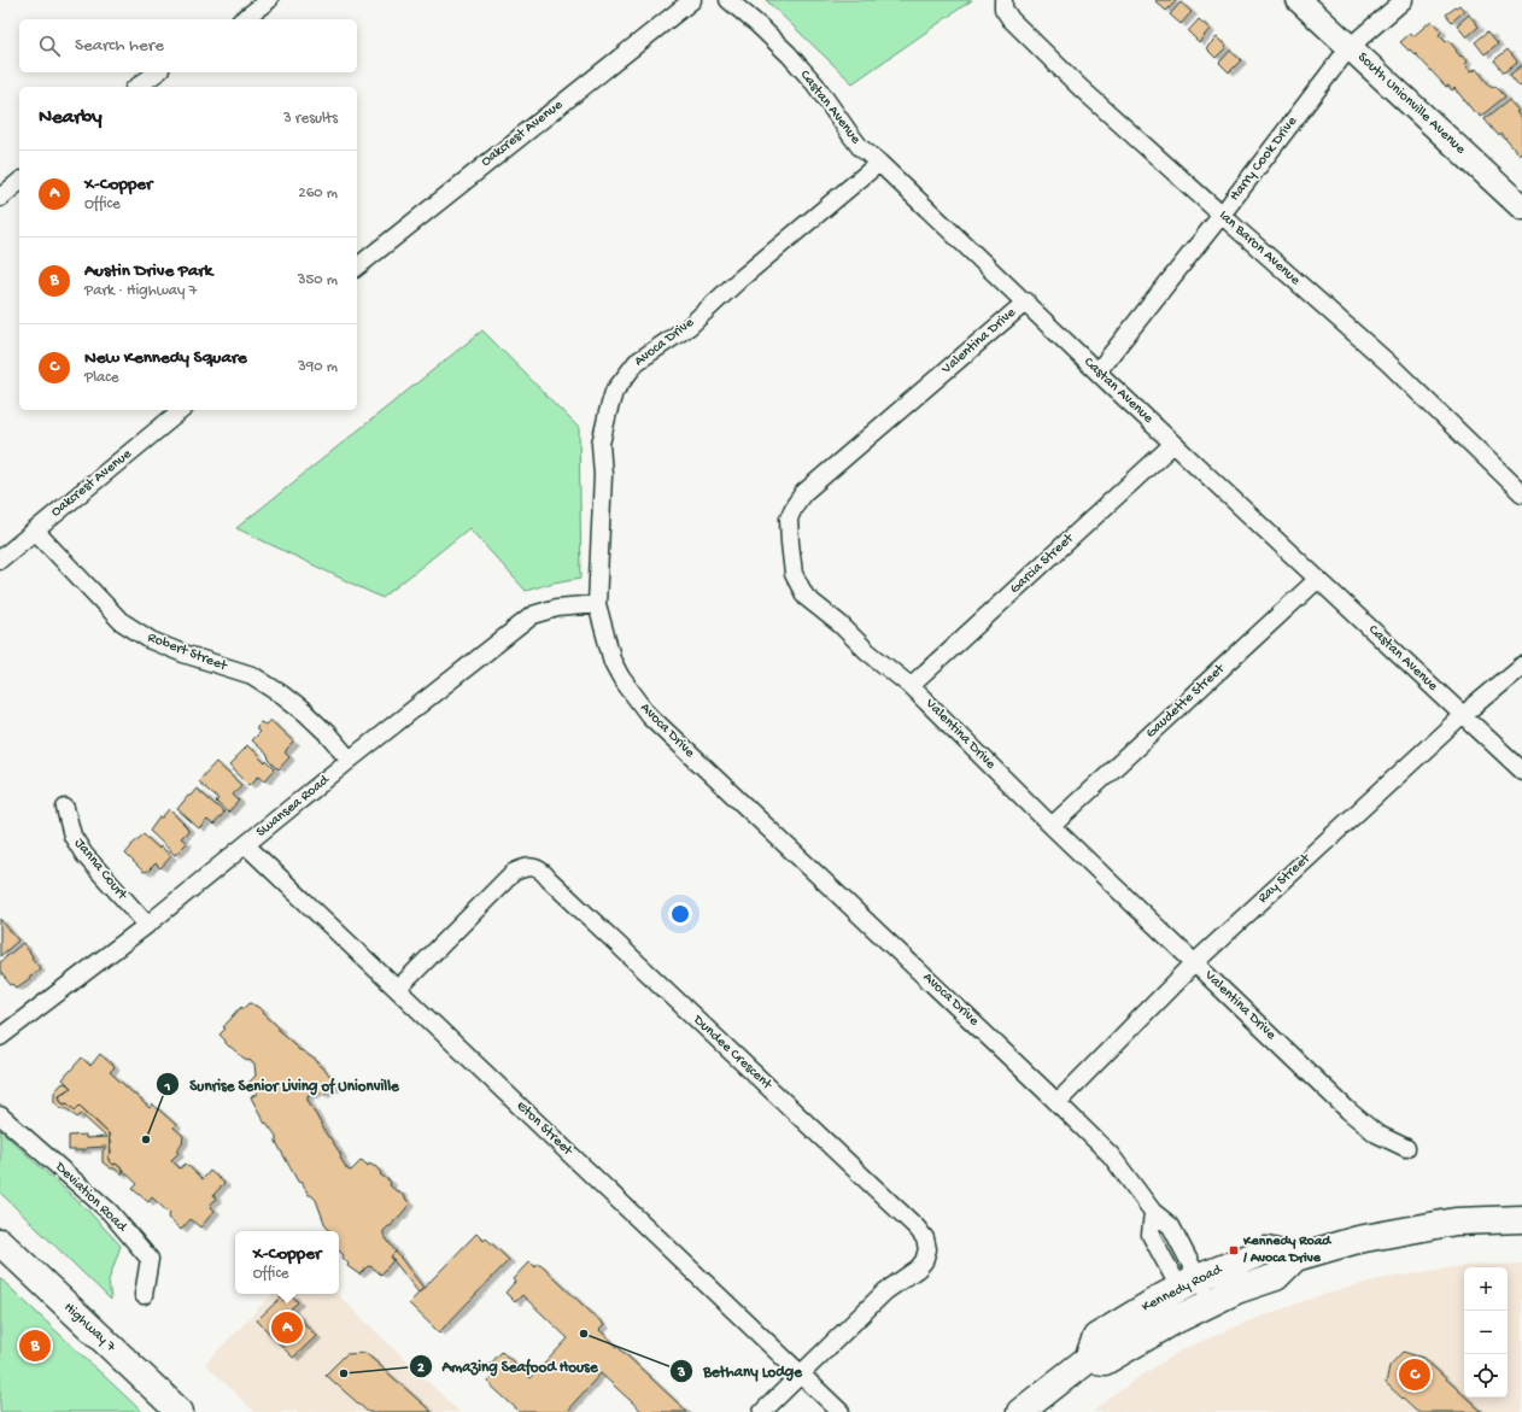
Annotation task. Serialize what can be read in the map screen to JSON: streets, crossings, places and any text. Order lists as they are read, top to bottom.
{
  "streets": {
    "main road": ["Kennedy Road", "Highway 7"],
    "street": [
      "South Unionville Avenue",
      "Castan Avenue",
      "Oakcrest Avenue",
      "Harry Cook Drive",
      "Ian Baron Avenue",
      "Valentina Drive",
      "Avoca Drive",
      "Garcia Street",
      "Robert Street",
      "Gaudette Street",
      "Swansea Road",
      "Janna Court",
      "Ray Street",
      "Dundee Crescent",
      "Eton Street",
      "Deviation Road"
    ]
  },
  "crossings": [
    ["South Unionville Avenue", "Harry Cook Drive"],
    ["Castan Avenue", "Harry Cook Drive"],
    ["Castan Avenue", "Valentina Drive"],
    ["Castan Avenue", "Avoca Drive"],
    ["Castan Avenue", "Garcia Street"],
    ["Castan Avenue", "Gaudette Street"],
    ["Castan Avenue", "Ray Street"],
    ["Oakcrest Avenue", "Robert Street"],
    ["Harry Cook Drive", "Ian Baron Avenue"],
    ["Valentina Drive", "Garcia Street"],
    ["Valentina Drive", "Gaudette Street"],
    ["Valentina Drive", "Ray Street"],
    ["Avoca Drive", "Swansea Road"],
    ["Avoca Drive", "Ray Street"],
    ["Avoca Drive", "Kennedy Road"],
    ["Robert Street", "Swansea Road"],
    ["Swansea Road", "Janna Court"],
    ["Swansea Road", "Eton Street"],
    ["Dundee Crescent", "Eton Street"]
  ],
  "places": {
    "other": ["Sunrise Senior Living of Unionville", "Bethany Lodge", "Amazing Seafood House"],
    "transit": ["Kennedy Road / Avoca Drive"]
  },
  "page": {
    "search": "Search here",
    "heading": ["Nearby", "3 results"],
    "list": [
      {
        "mark": "A",
        "name": "X-Copper",
        "note": "Office",
        "value": "260 m"
      },
      {
        "mark": "B",
        "name": "Austin Drive Park",
        "note": "Park · Highway 7",
        "value": "350 m"
      },
      {
        "mark": "C",
        "name": "New Kennedy Square",
        "note": "Place",
        "value": "390 m"
      }
    ],
    "popup": ["X-Copper", "Office"],
    "map_buttons": ["+", "−"],
    "pins": ["A", "B", "C"]
  }
}
